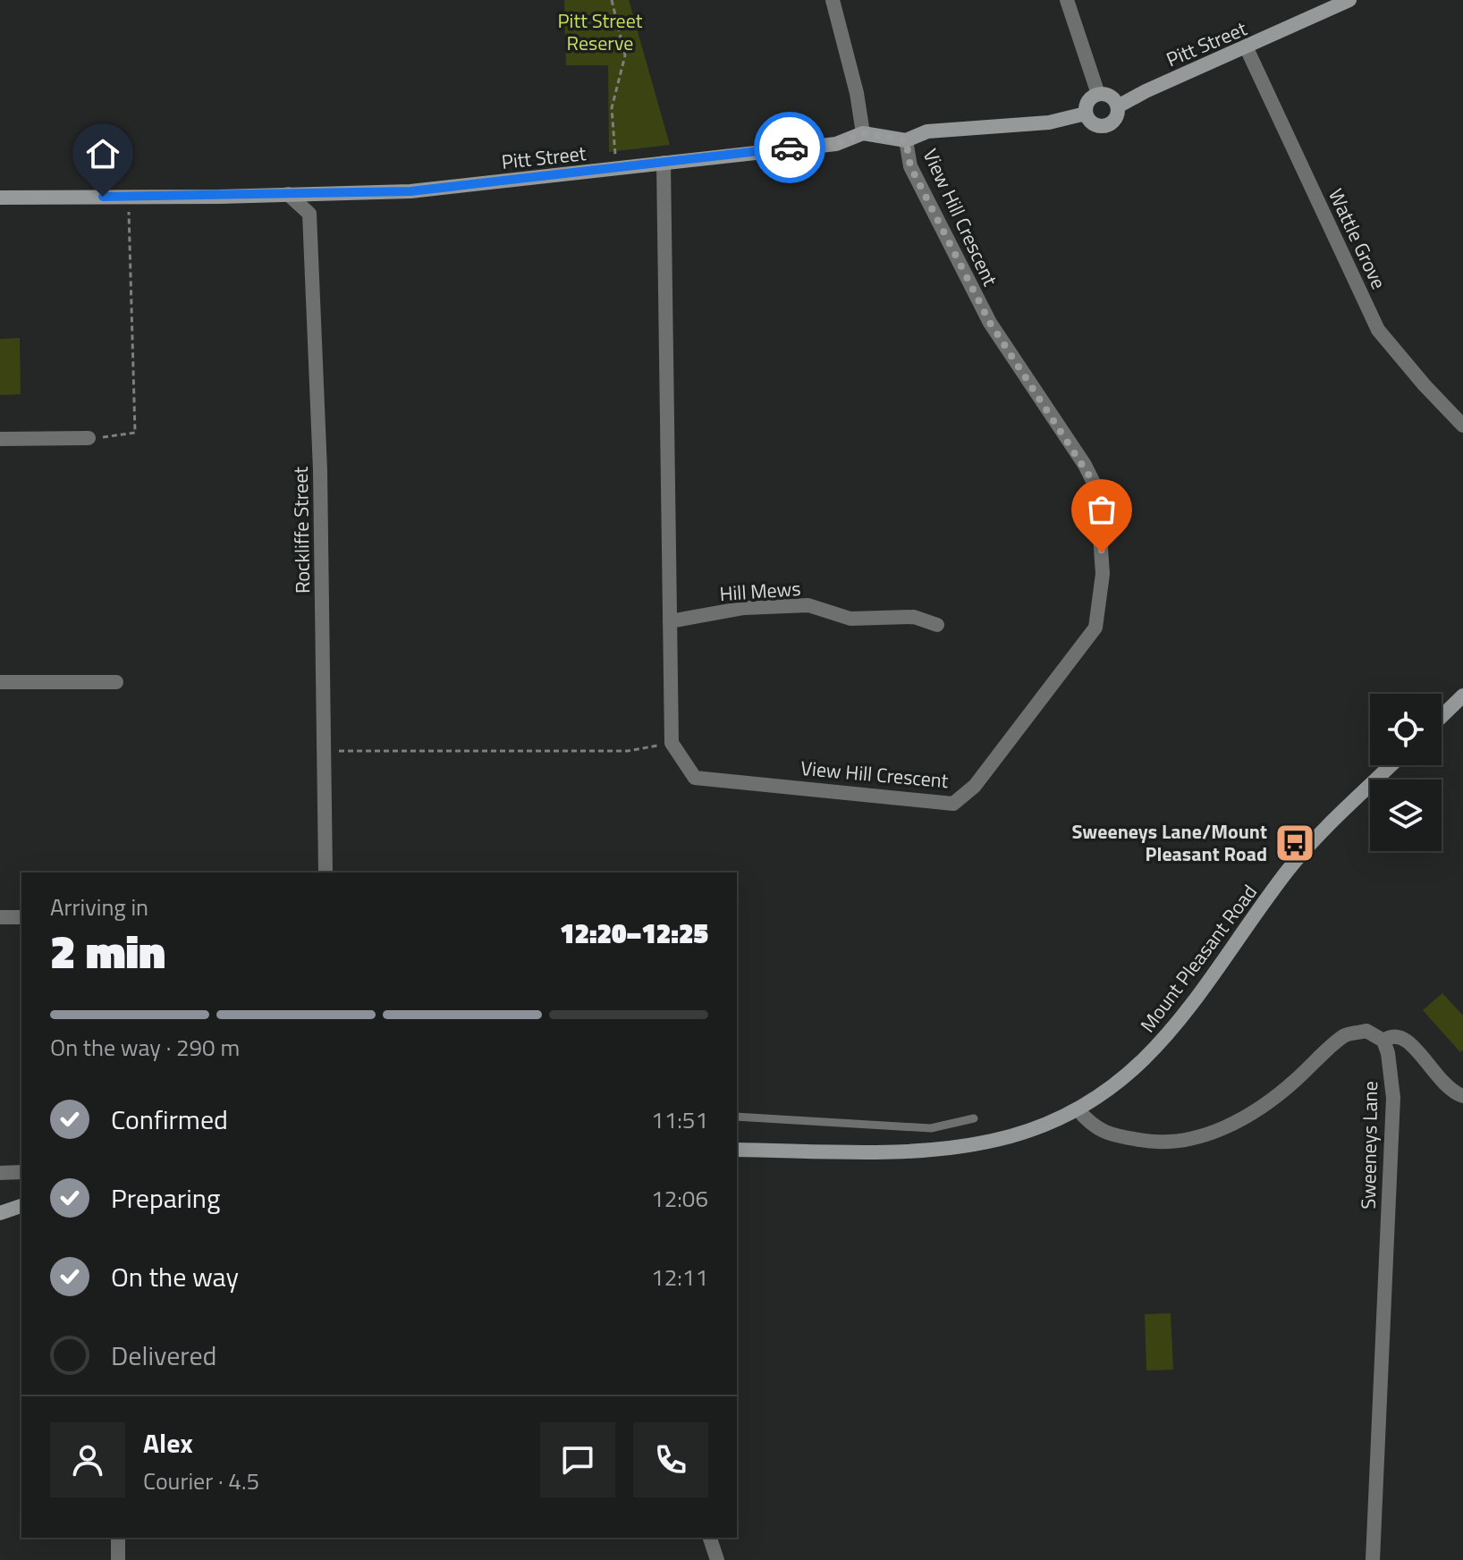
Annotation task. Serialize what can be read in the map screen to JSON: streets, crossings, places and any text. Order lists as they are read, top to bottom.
{
  "streets": {
    "street": [
      "Pitt Street",
      "View Hill Crescent",
      "Wattle Grove",
      "Rockliffe Street",
      "Hill Mews",
      "Mount Pleasant Road",
      "Sweeneys Lane"
    ]
  },
  "crossings": [
    ["Pitt Street", "View Hill Crescent"],
    ["Pitt Street", "Wattle Grove"],
    ["Pitt Street", "Rockliffe Street"]
  ],
  "parks": ["Pitt Street Reserve"],
  "places": {
    "bus stop": ["Sweeneys Lane/Mount Pleasant Road"]
  },
  "page": {
    "heading": ["2 min", "Arriving in", "12:20–12:25"],
    "panel": ["Alex", "Courier · 4.5"],
    "bar": "On the way · 290 m",
    "list": [
      ["Confirmed", "11:51"],
      ["Preparing", "12:06"],
      ["On the way", "12:11"],
      "Delivered"
    ]
  }
}
